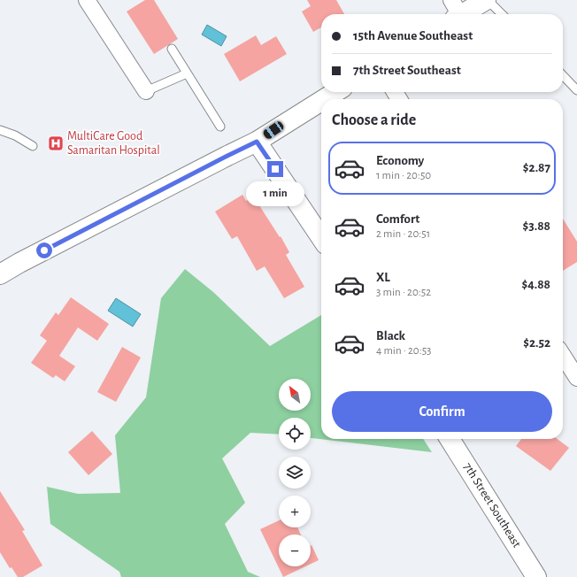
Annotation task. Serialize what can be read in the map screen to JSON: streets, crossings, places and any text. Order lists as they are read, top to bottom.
{
  "streets": {
    "street": ["7th Street Southeast"]
  },
  "places": {
    "hospital": ["MultiCare Good Samaritan Hospital"]
  },
  "north": "top left",
  "page": {
    "banner": ["15th Avenue Southeast", "7th Street Southeast"],
    "heading": "Choose a ride",
    "list": [
      {
        "name": "Economy",
        "note": "1 min · 20:50",
        "value": "$2.87"
      },
      {
        "name": "Comfort",
        "note": "2 min · 20:51",
        "value": "$3.88"
      },
      {
        "name": "XL",
        "note": "3 min · 20:52",
        "value": "$4.88"
      },
      {
        "name": "Black",
        "note": "4 min · 20:53",
        "value": "$2.52"
      }
    ],
    "bubble": "1 min",
    "map_buttons": ["+", "−"],
    "buttons": "Confirm"
  }
}
